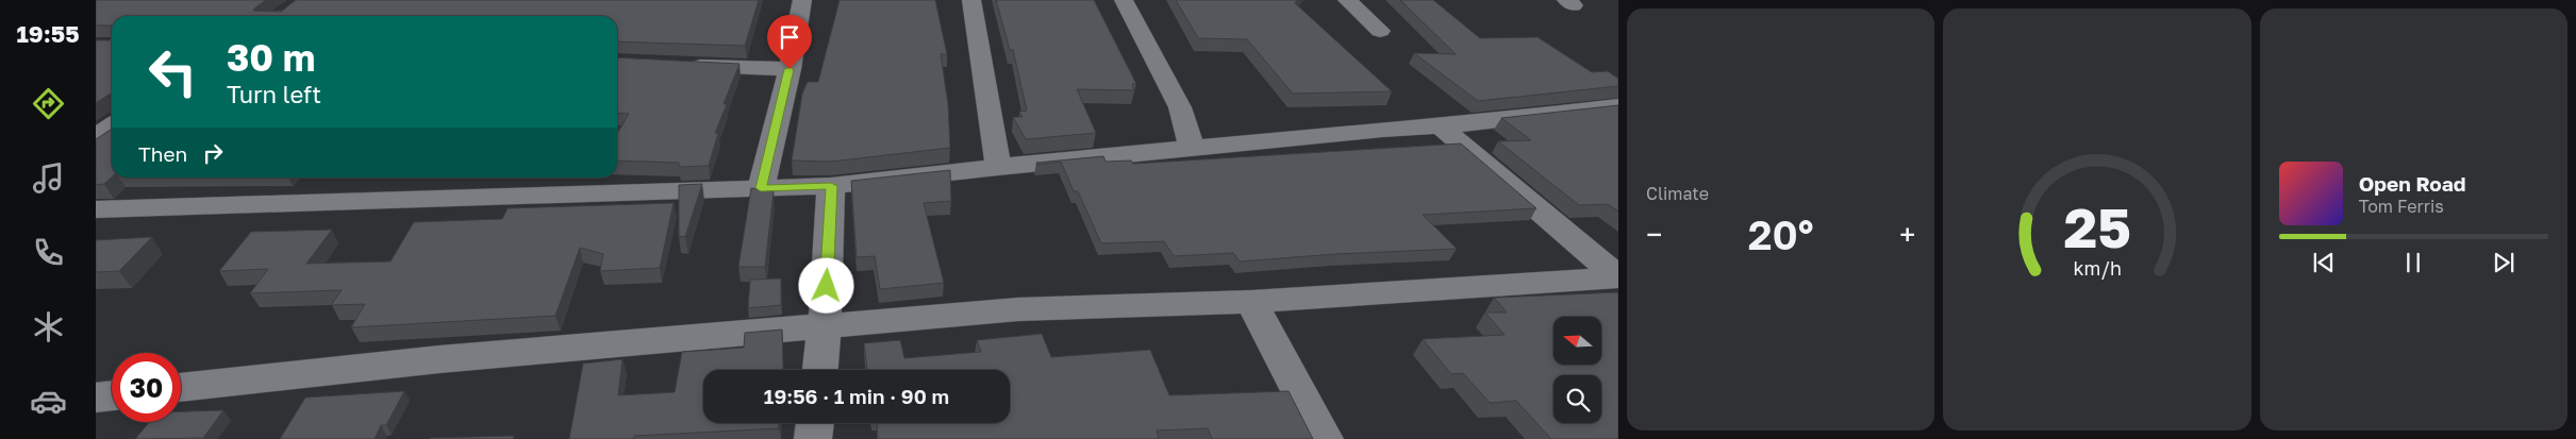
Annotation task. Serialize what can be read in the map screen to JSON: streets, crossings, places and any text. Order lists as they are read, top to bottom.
{
  "north": "left",
  "page": {
    "tabs": "19:55",
    "tile": "Climate",
    "turn": ["30 m", "Turn left"],
    "then": "Then",
    "song": ["Open Road", "Tom Ferris"],
    "heat": ["−", "20°", "+"],
    "limit": "30",
    "trip": "19:56 · 1 min · 90 m",
    "gauge": ["25", "km/h"]
  }
}
